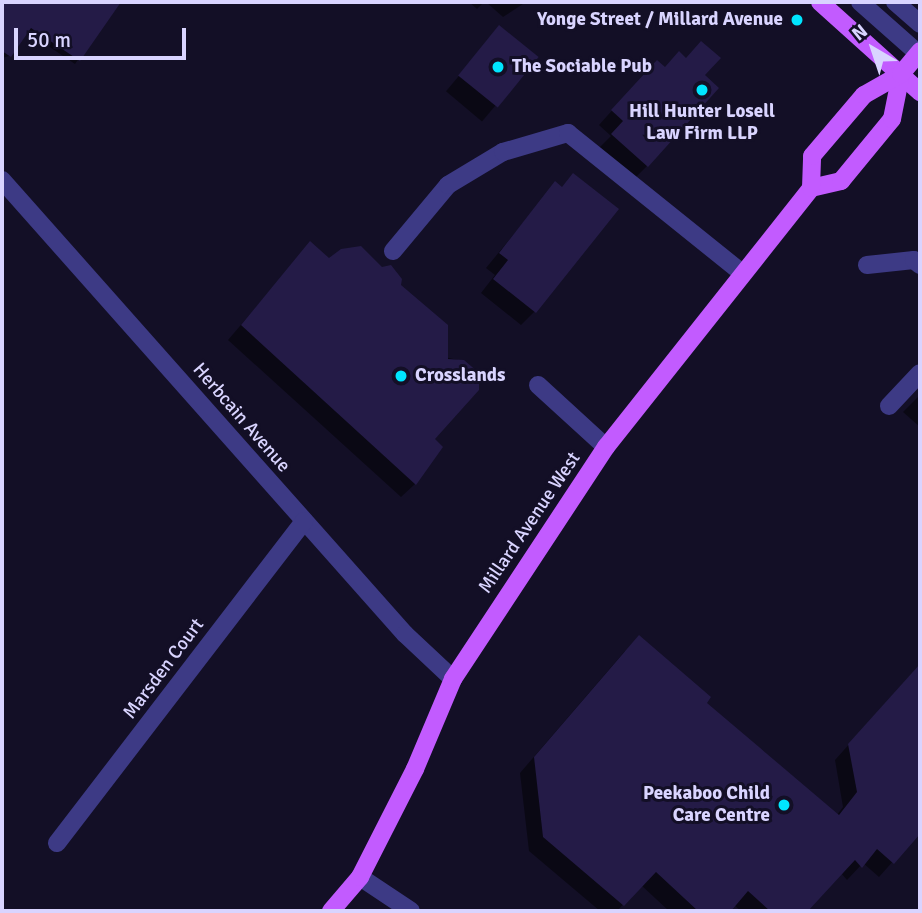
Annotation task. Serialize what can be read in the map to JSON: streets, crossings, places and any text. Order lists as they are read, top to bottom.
{
  "streets": {
    "main road": ["Millard Avenue West"],
    "street": ["Herbcain Avenue", "Marsden Court"]
  },
  "crossings": [
    ["Herbcain Avenue", "Millard Avenue West"],
    ["Herbcain Avenue", "Marsden Court"]
  ],
  "places": [
    "Yonge Street / Millard Avenue",
    "The Sociable Pub",
    "Hill Hunter Losell Law Firm LLP",
    "Crosslands",
    "Peekaboo Child Care Centre"
  ],
  "scale_bar": "50 m",
  "north": "top left"
}
